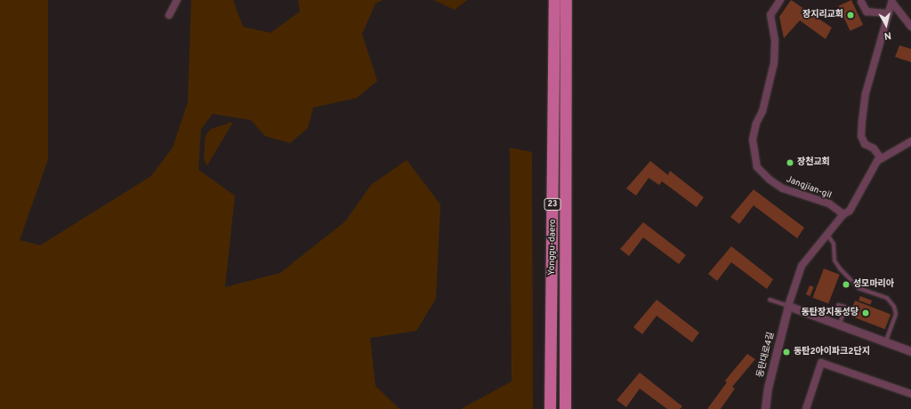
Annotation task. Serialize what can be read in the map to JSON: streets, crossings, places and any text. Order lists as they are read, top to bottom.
{
  "streets": {
    "highway": ["23", "Yonggu-daero"],
    "street": ["Jangjian-gil", "동탄대로4길"]
  },
  "places": [
    "장지리교회",
    "장천교회",
    "성모마리아",
    "동탄장지동성당",
    "동탄2아이파크2단지"
  ],
  "north": "bottom"
}
